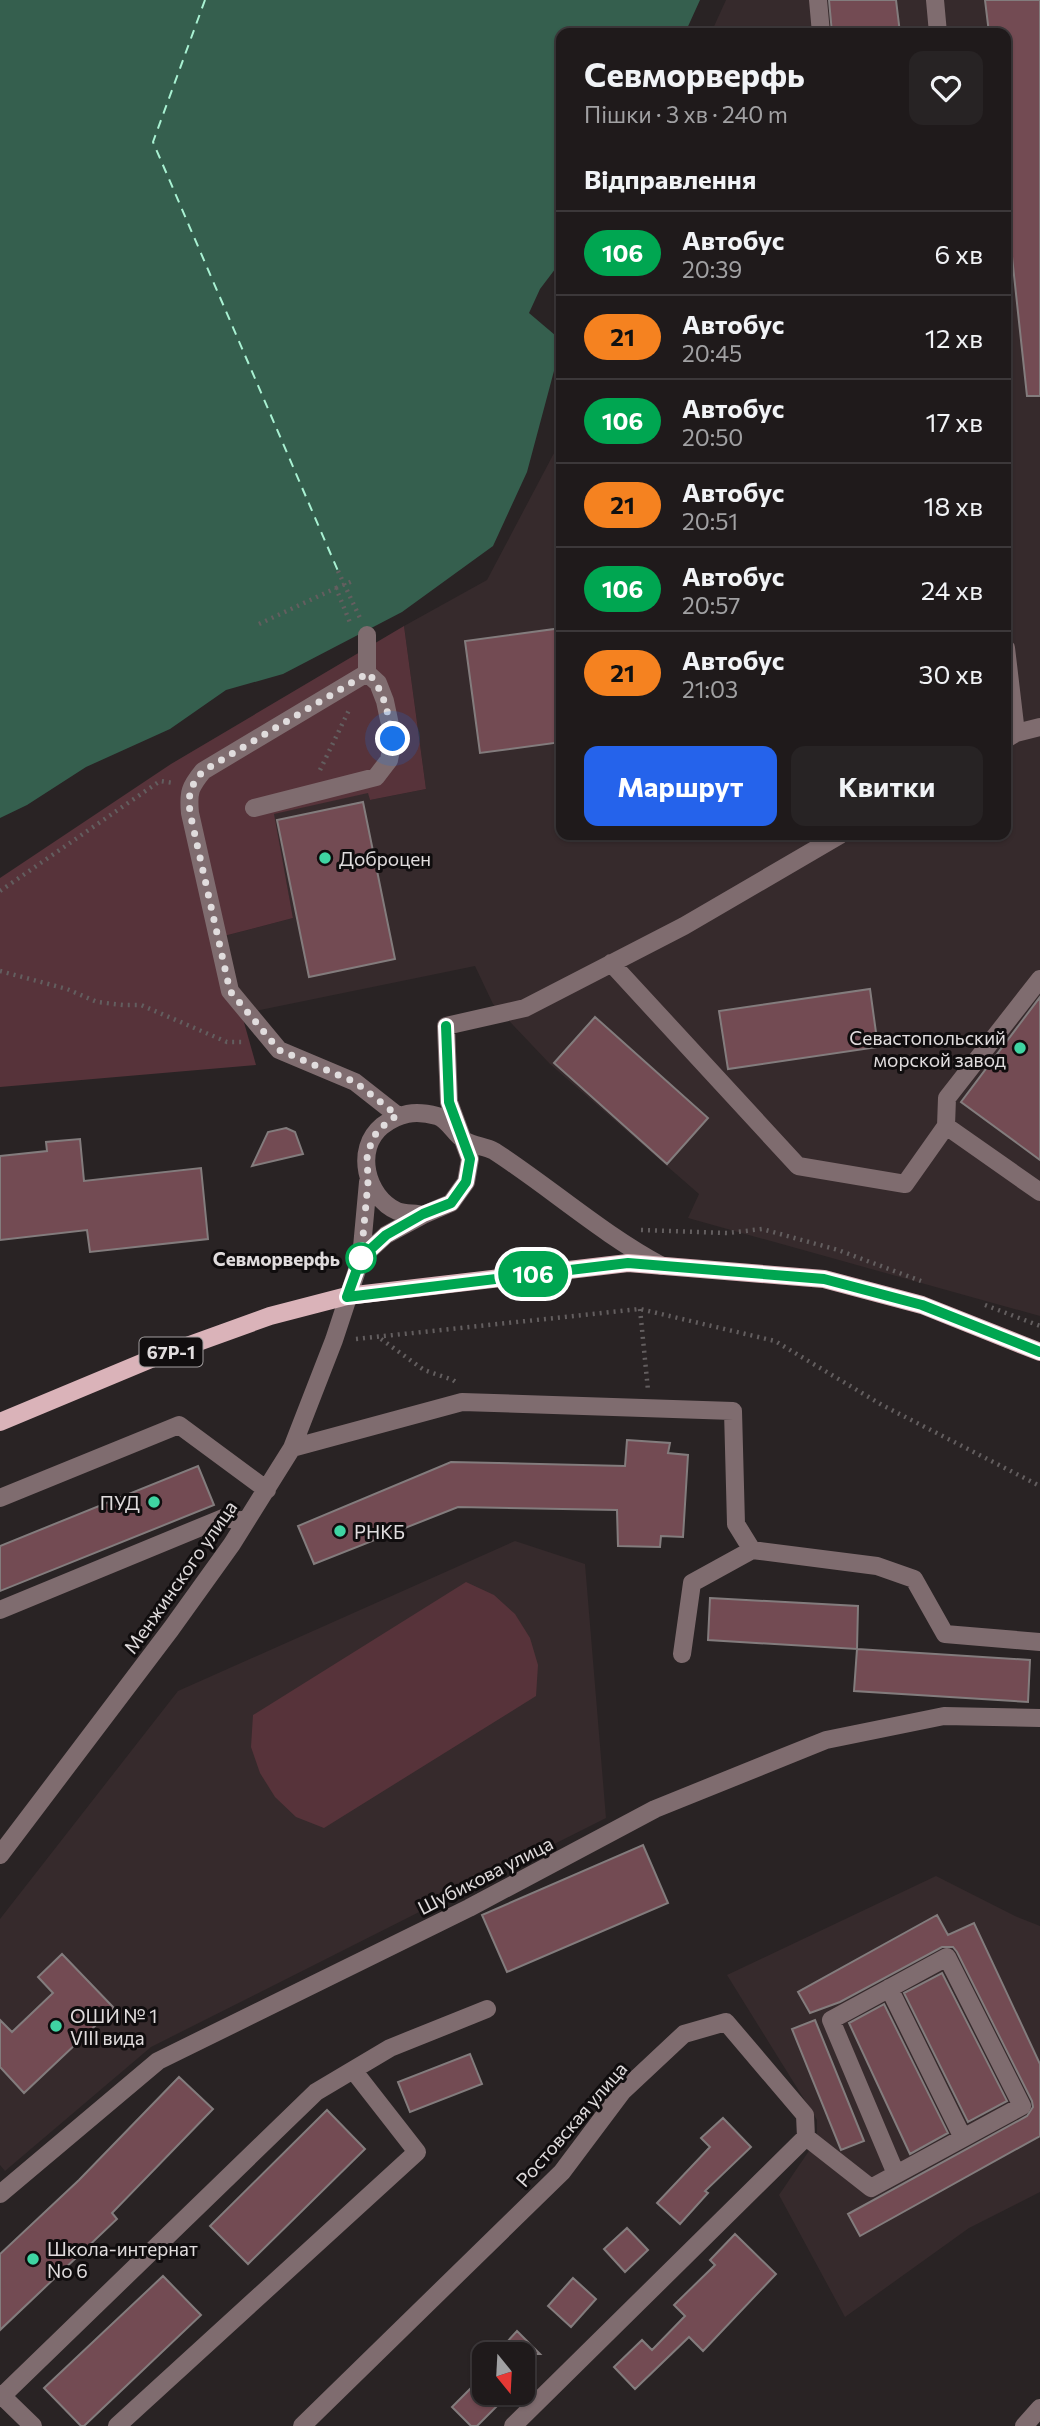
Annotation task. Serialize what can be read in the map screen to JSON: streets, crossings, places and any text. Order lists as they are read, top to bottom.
{
  "streets": {
    "main road": ["67Р-1"],
    "street": ["Менжинского улица", "Шубикова улица", "Ростовская улица"]
  },
  "crossings": [
    ["67Р-1", "Менжинского улица"]
  ],
  "places": [
    "Доброцен",
    "Севастопольский морской завод",
    "Севморверфь",
    "ПУД",
    "РНКБ",
    "ОШИ № 1 VIII вида",
    "Школа-интернат No 6"
  ],
  "lines": ["bus line 106"],
  "north": "bottom",
  "page": {
    "on_map": "106",
    "heading": [
      ["Севморверфь", "Пішки · 3 хв · 240 m"],
      "Відправлення"
    ],
    "list": [
      {
        "mark": "106",
        "name": "Автобус",
        "note": "20:39",
        "value": "6 хв"
      },
      {
        "mark": "21",
        "name": "Автобус",
        "note": "20:45",
        "value": "12 хв"
      },
      {
        "mark": "106",
        "name": "Автобус",
        "note": "20:50",
        "value": "17 хв"
      },
      {
        "mark": "21",
        "name": "Автобус",
        "note": "20:51",
        "value": "18 хв"
      },
      {
        "mark": "106",
        "name": "Автобус",
        "note": "20:57",
        "value": "24 хв"
      },
      {
        "mark": "21",
        "name": "Автобус",
        "note": "21:03",
        "value": "30 хв"
      }
    ],
    "buttons": ["Маршрут", "Квитки"]
  }
}
